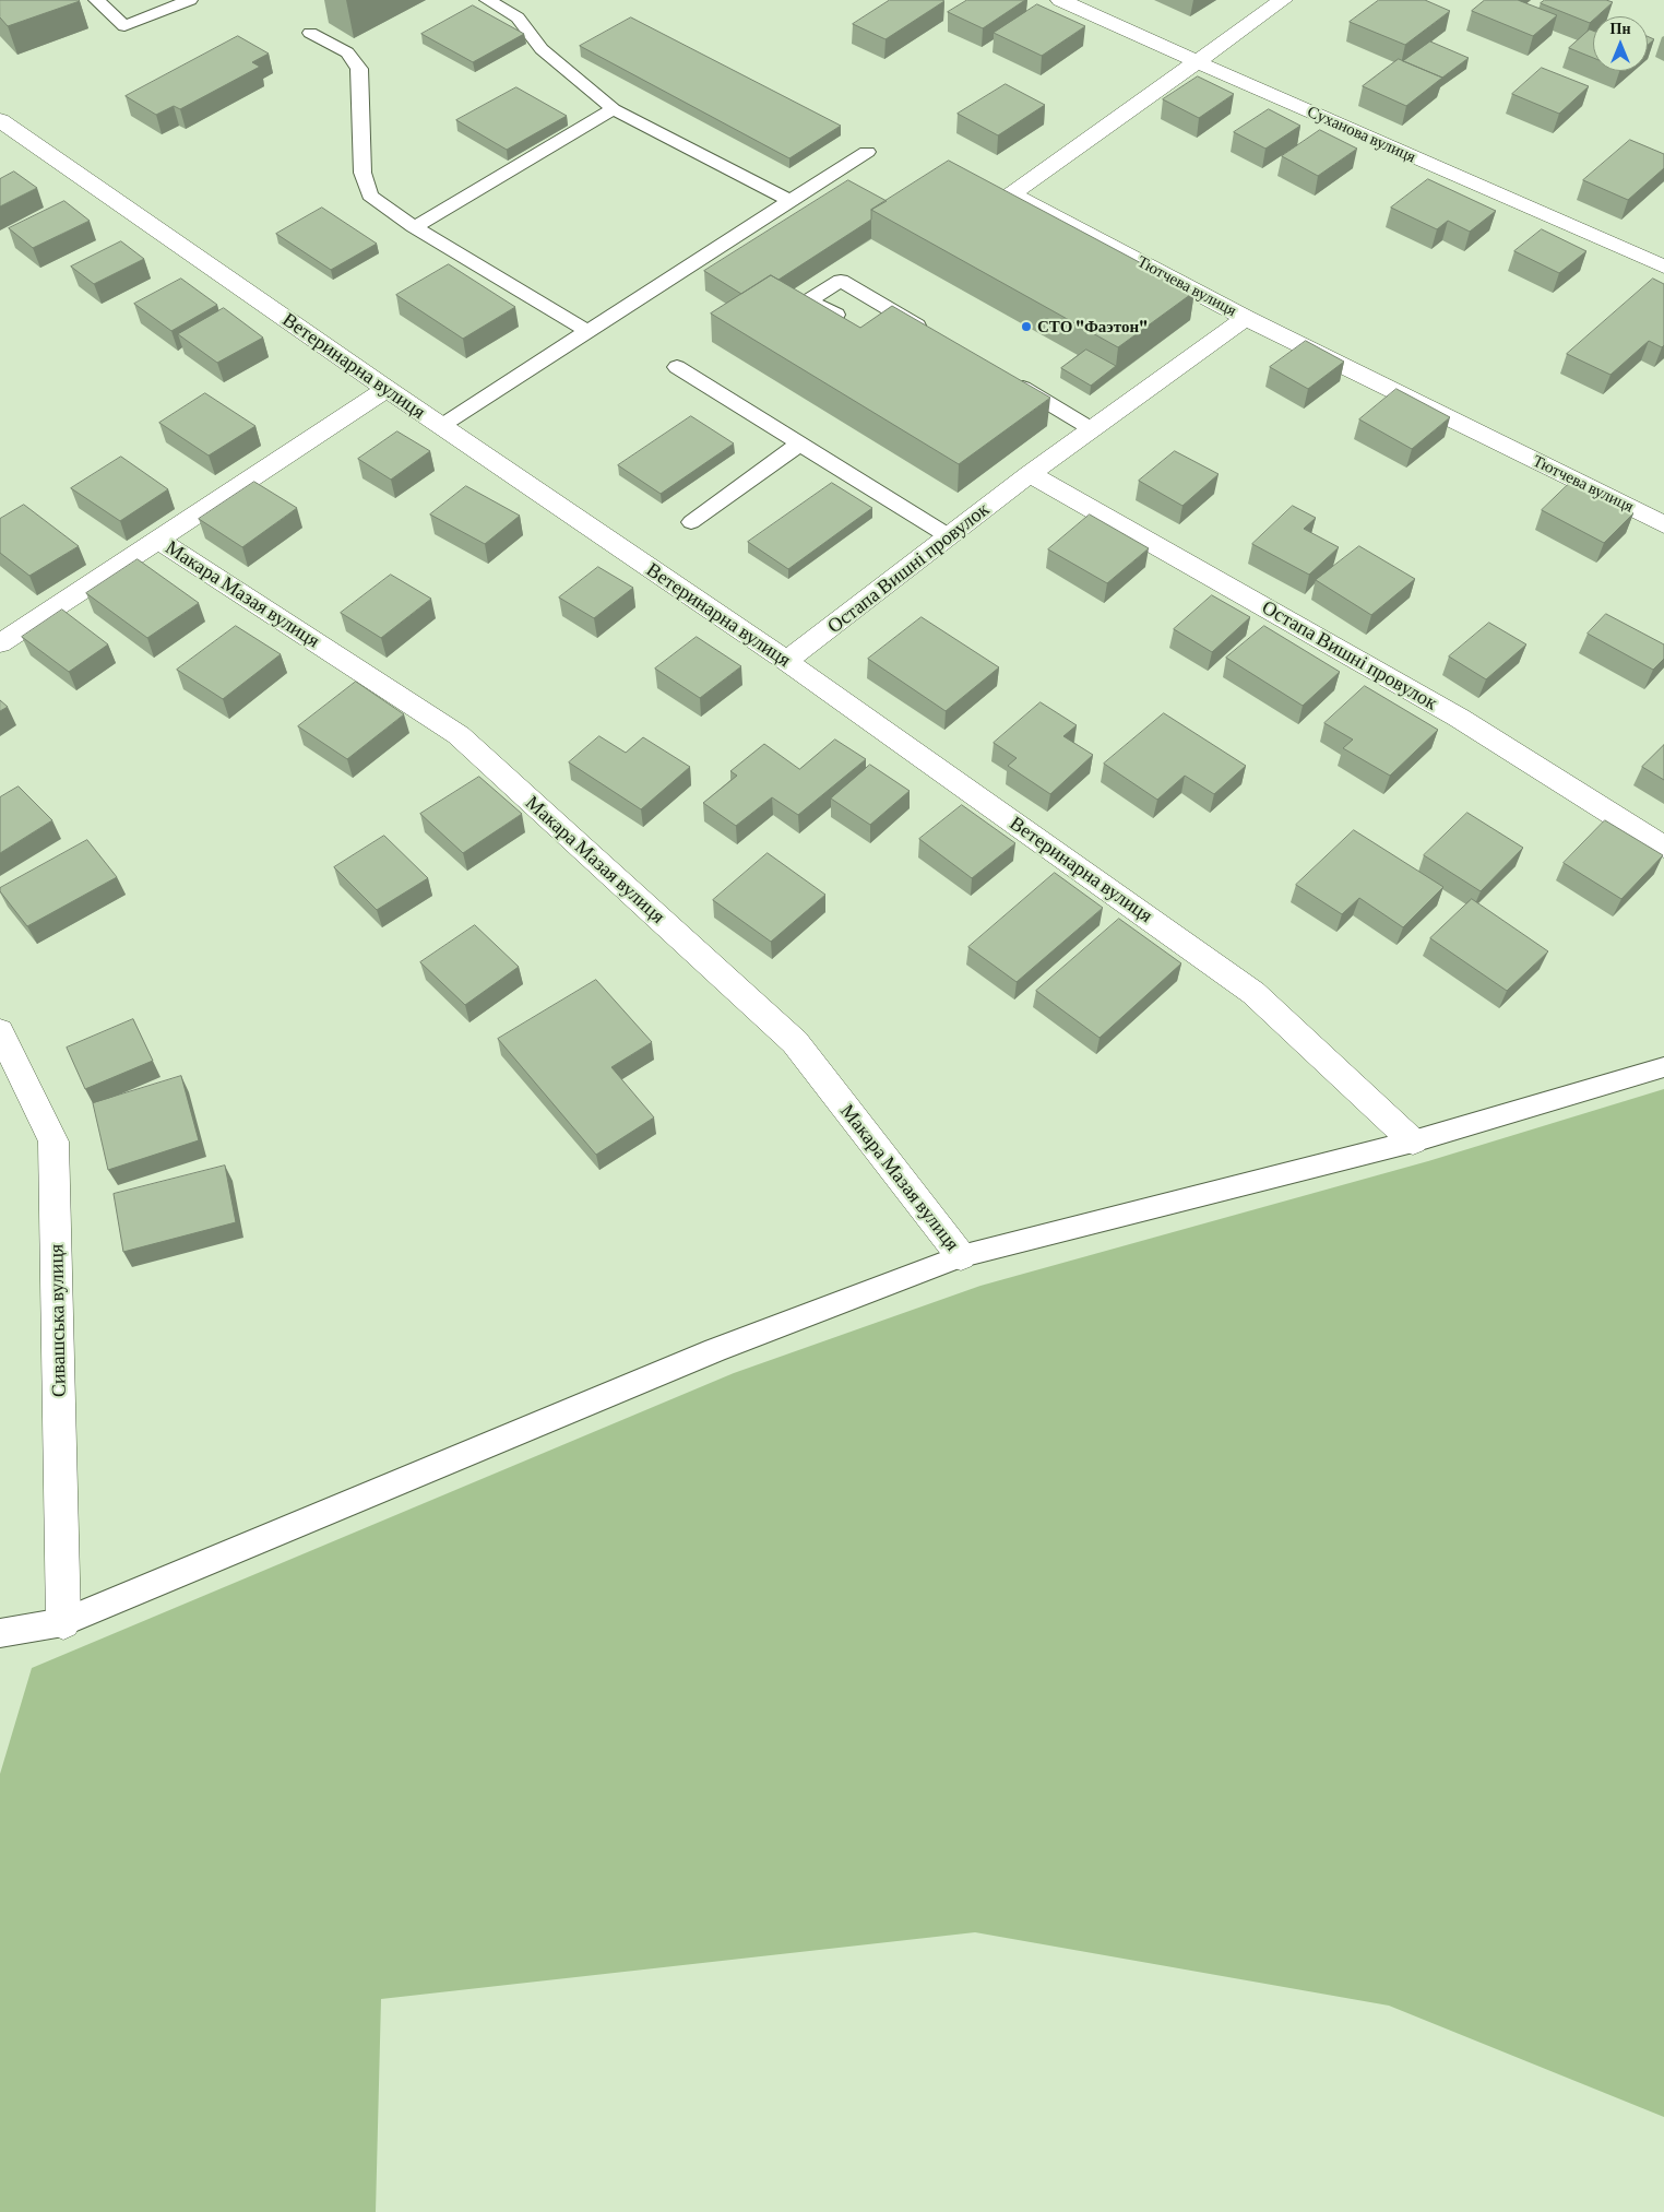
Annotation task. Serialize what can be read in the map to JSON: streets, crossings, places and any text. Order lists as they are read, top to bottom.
{
  "streets": {
    "street": [
      "Суханова вулиця",
      "Тютчева вулиця",
      "Ветеринарна вулиця",
      "Остапа Вишні провулок",
      "Макара Мазая вулиця",
      "Сивашська вулиця"
    ]
  },
  "crossings": [
    ["Суханова вулиця", "Тютчева вулиця"],
    ["Тютчева вулиця", "Остапа Вишні провулок"],
    ["Ветеринарна вулиця", "Остапа Вишні провулок"],
    ["Ветеринарна вулиця", "Макара Мазая вулиця"]
  ],
  "places": ["СТО \"Фаэтон\""],
  "north": "top"
}
